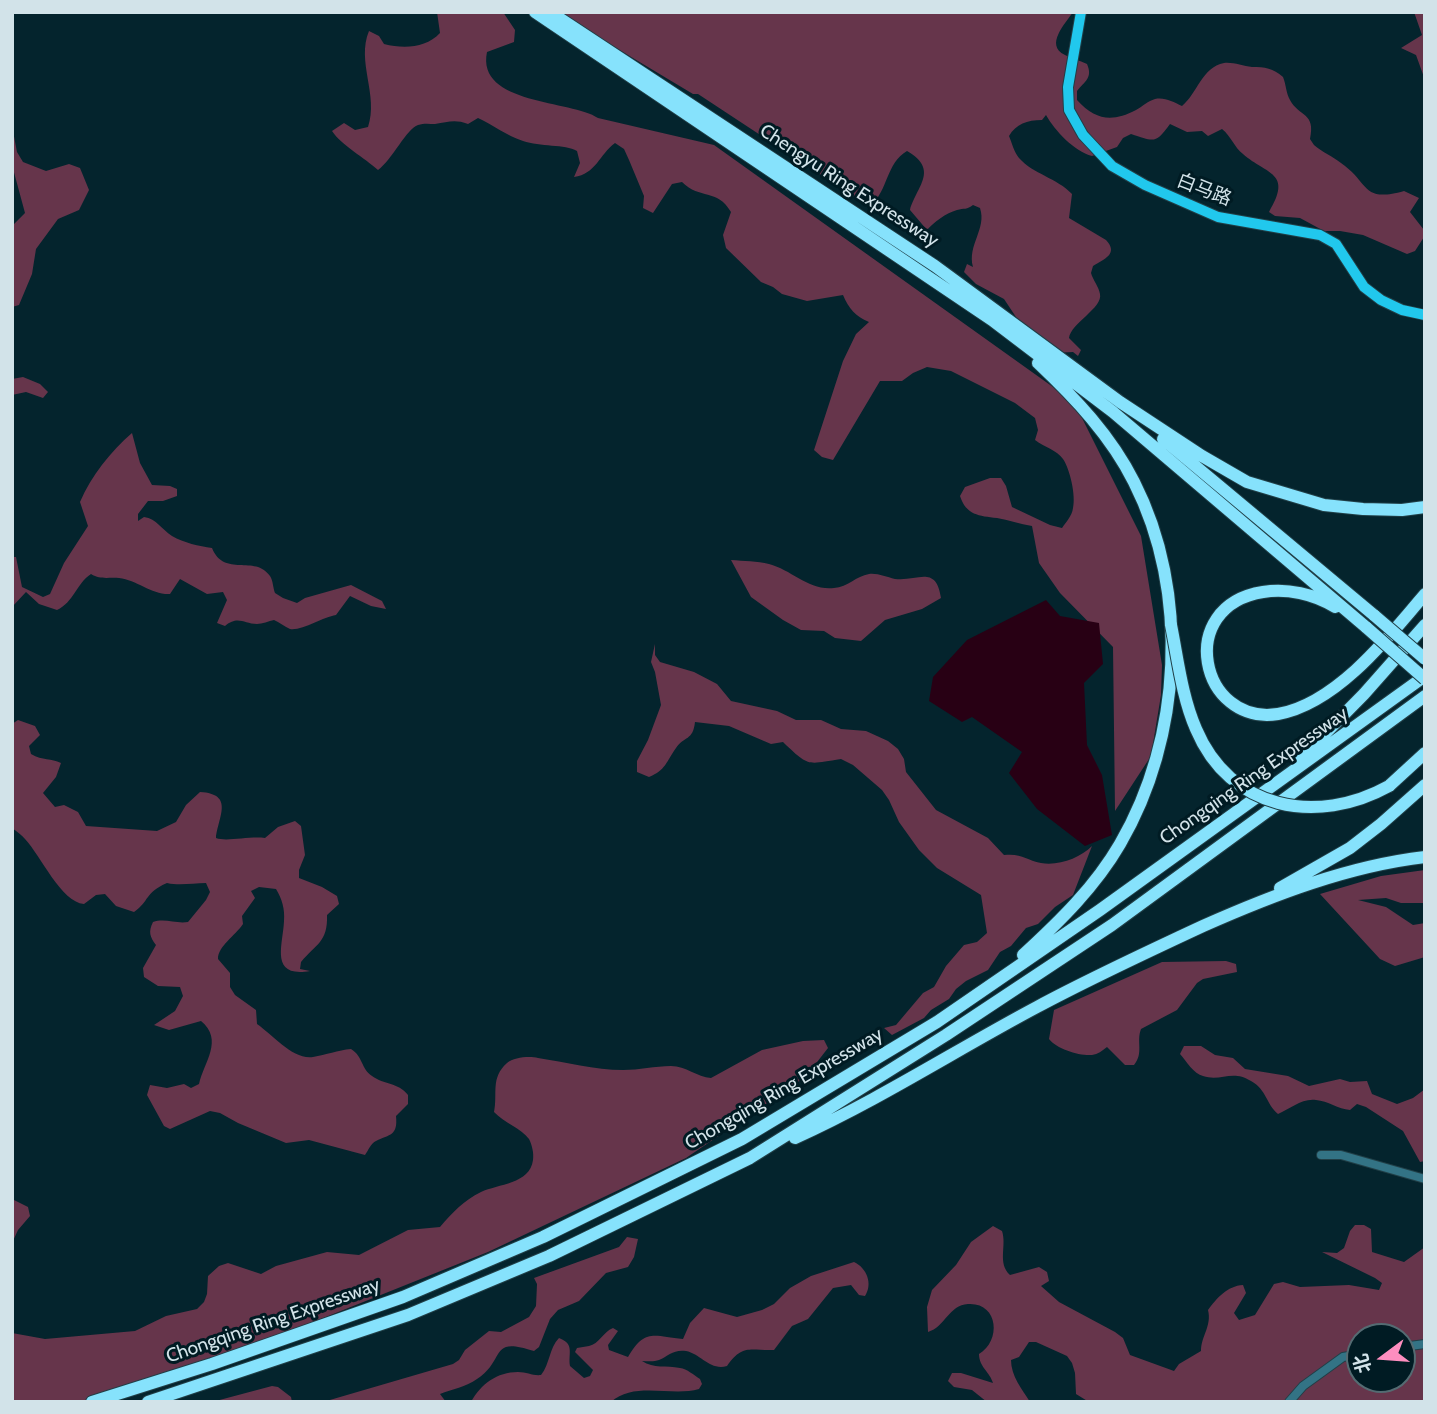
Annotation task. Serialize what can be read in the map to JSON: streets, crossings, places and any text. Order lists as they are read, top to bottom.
{
  "streets": {
    "highway": ["Chengyu Ring Expressway", "Chongqing Ring Expressway"],
    "main road": ["白马路"]
  },
  "north": "left"
}
